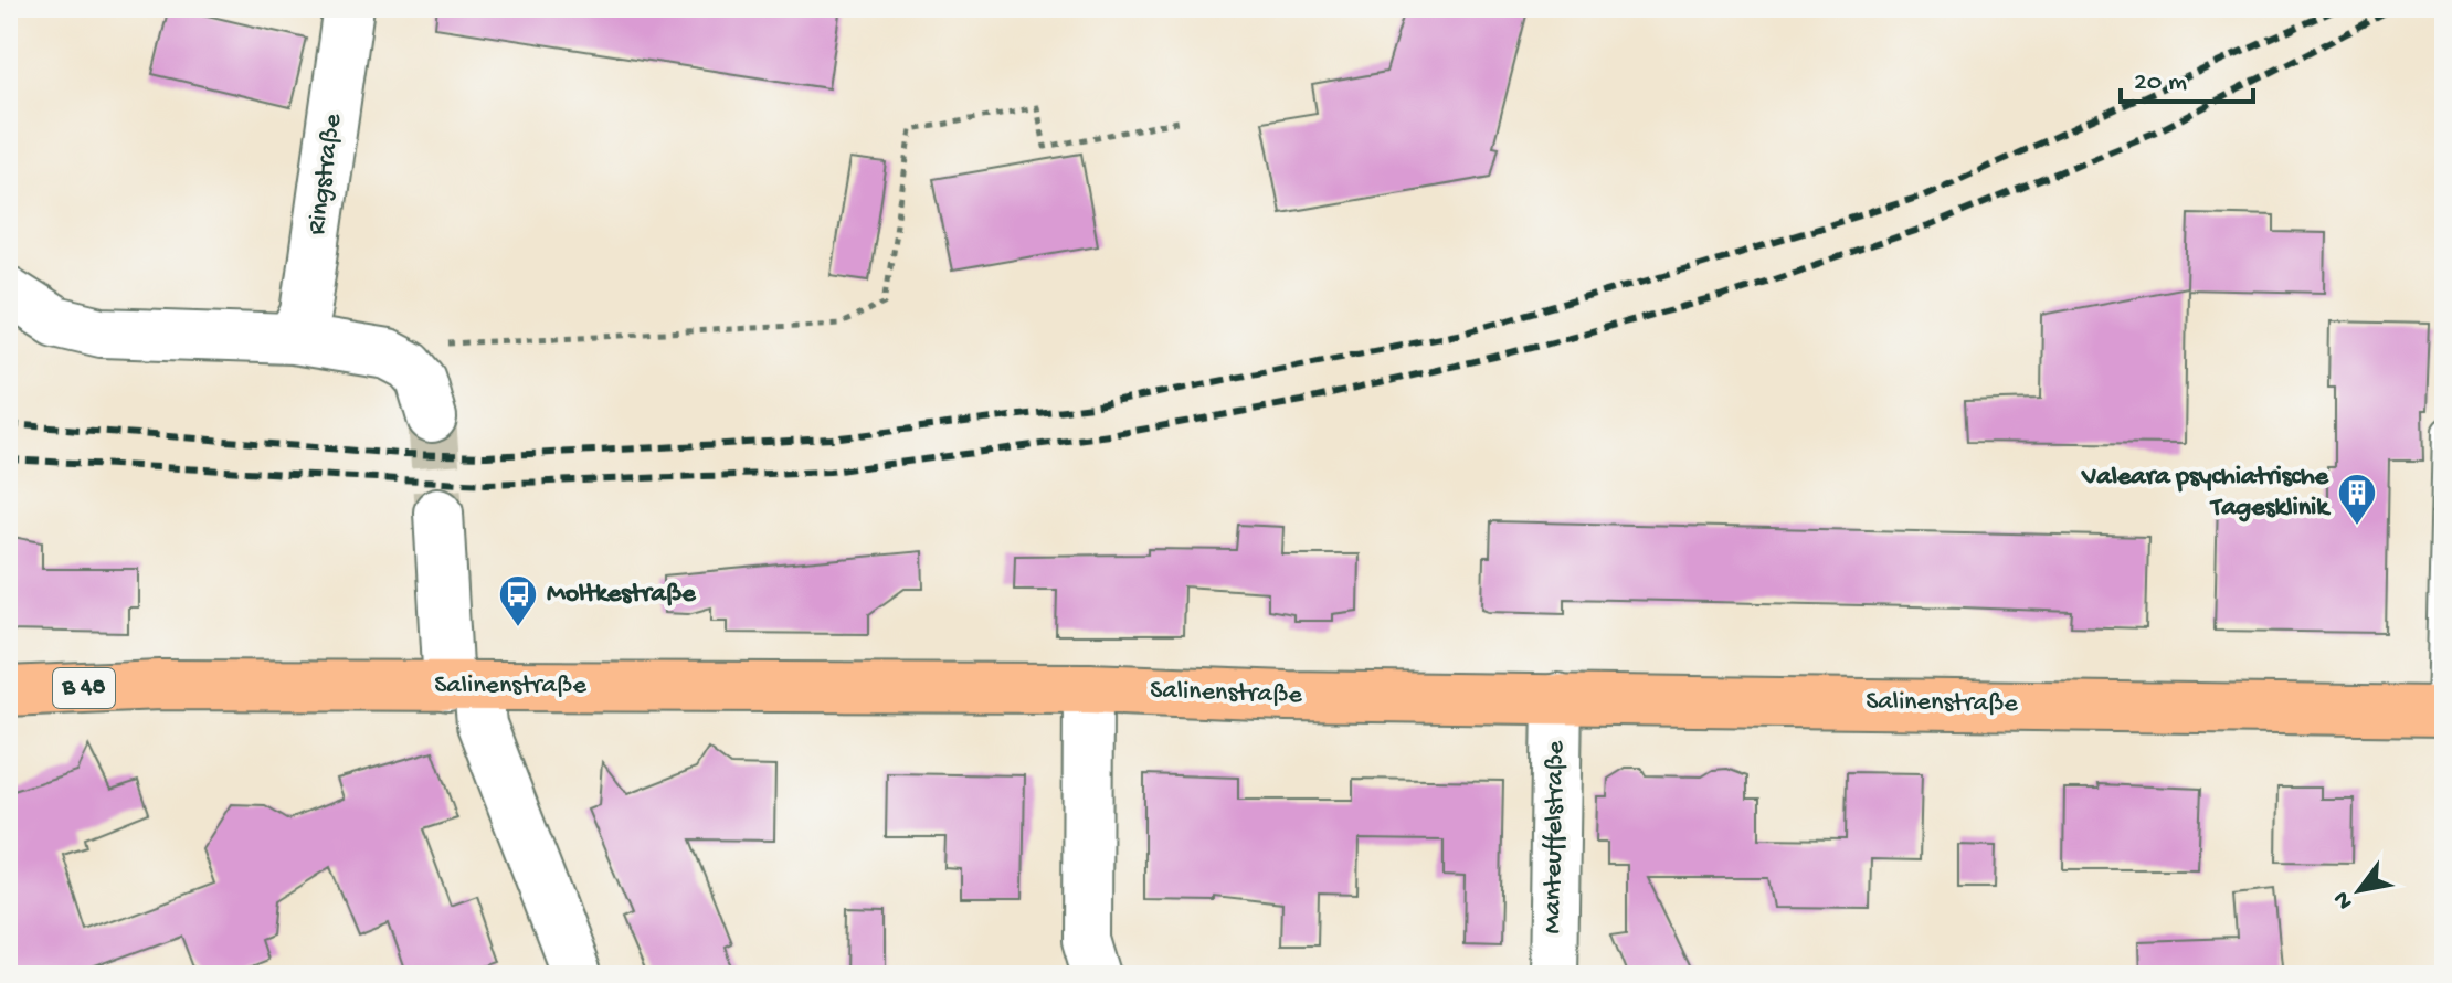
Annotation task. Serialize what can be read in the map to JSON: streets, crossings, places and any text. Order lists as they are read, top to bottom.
{
  "streets": {
    "main road": ["Salinenstraße", "B 48"],
    "street": ["Ringstraße", "Manteuffelstraße"]
  },
  "crossings": [
    ["Salinenstraße", "Manteuffelstraße"]
  ],
  "places": {
    "building": ["Valeara psychiatrische Tagesklinik"],
    "bus stop": ["Moltkestraße"]
  },
  "scale_bar": "20 m",
  "north": "bottom left"
}
